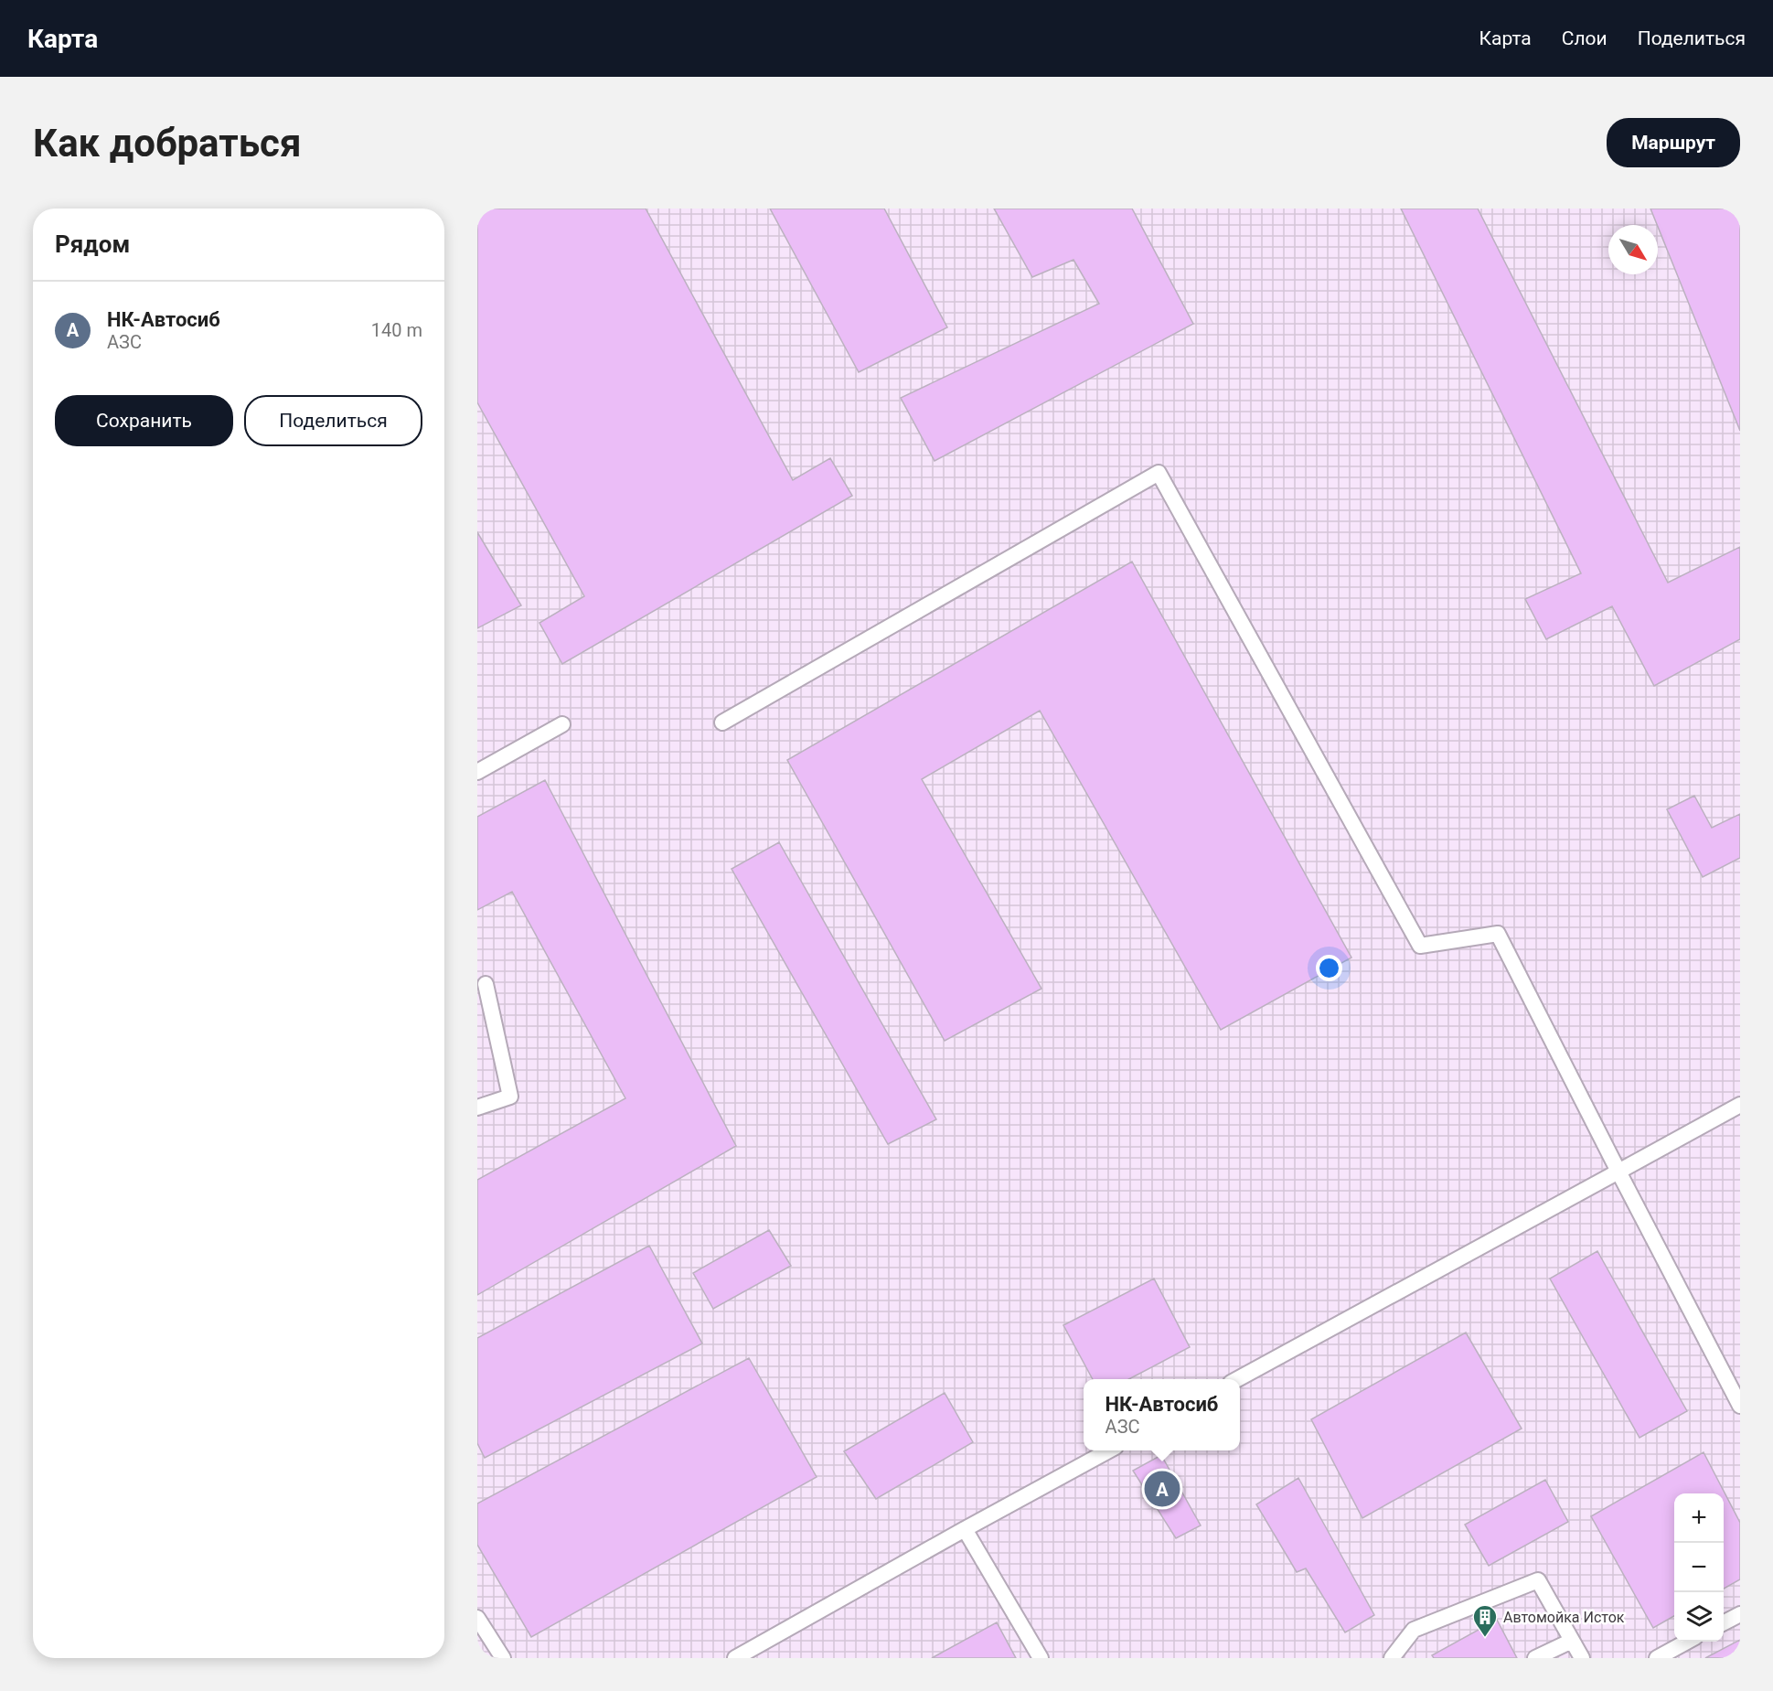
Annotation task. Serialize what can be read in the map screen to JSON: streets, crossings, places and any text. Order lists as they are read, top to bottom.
{
  "places": {
    "building": ["Автомойка Исток"]
  },
  "north": "bottom right",
  "page": {
    "header": "Карта",
    "nav": ["Карта", "Слои", "Поделиться"],
    "buttons": [
      "Маршрут",
      ["Сохранить", "Поделиться"]
    ],
    "title": "Как добраться",
    "heading": "Рядом",
    "list": [
      {
        "mark": "A",
        "name": "НК-Автосиб",
        "note": "АЗС",
        "value": "140 m"
      }
    ],
    "popup": ["НК-Автосиб", "АЗС"],
    "pins": "A",
    "map_buttons": ["+", "−"]
  }
}
